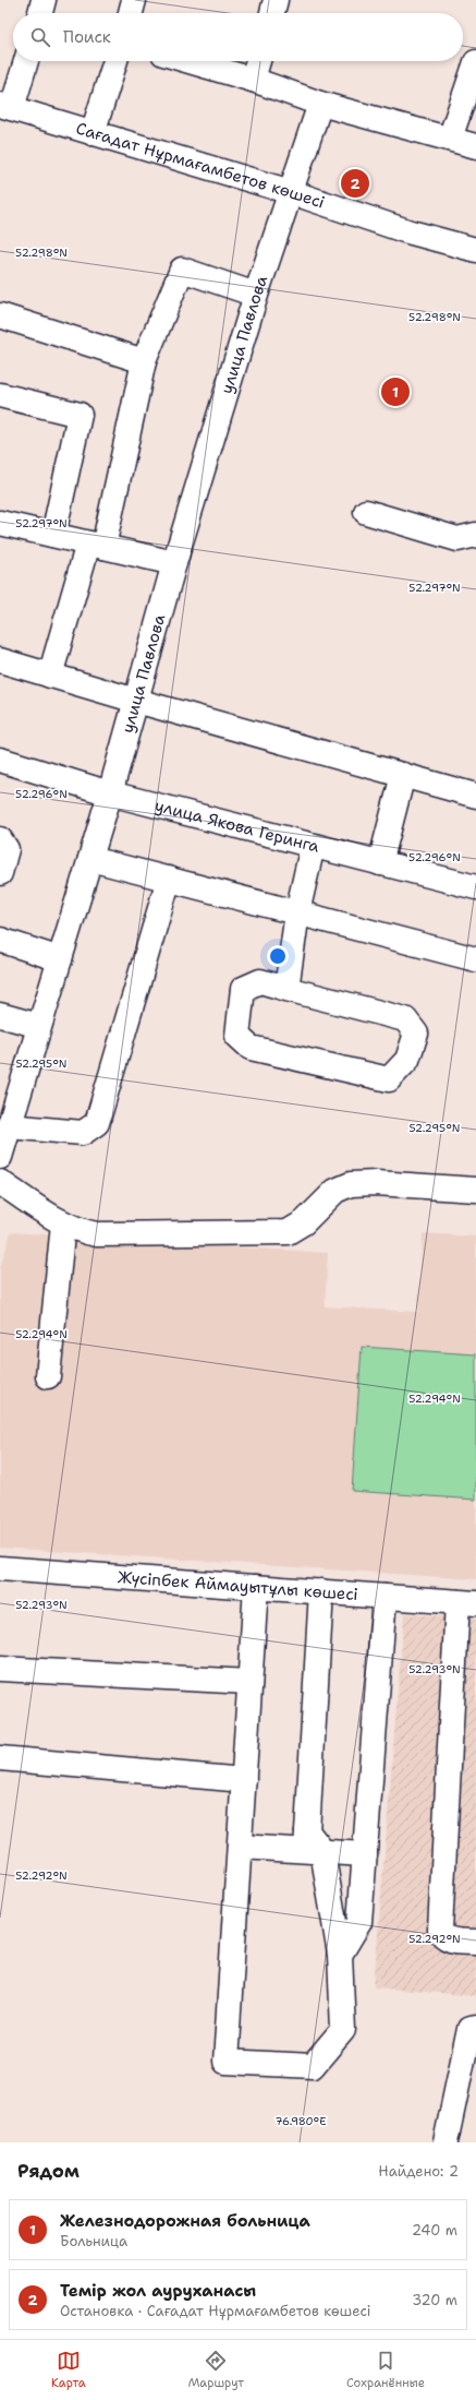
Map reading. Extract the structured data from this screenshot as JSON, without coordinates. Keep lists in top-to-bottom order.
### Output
{
  "streets": {
    "street": [
      "Сағадат Нұрмағамбетов көшесі",
      "улица Павлова",
      "улица Якова Геринга",
      "Жүсіпбек Аймауытұлы көшесі"
    ]
  },
  "crossings": [
    ["Сағадат Нұрмағамбетов көшесі", "улица Павлова"],
    ["улица Павлова", "улица Якова Геринга"]
  ],
  "page": {
    "search": "Поиск",
    "pins": ["2", "1"],
    "heading": ["Рядом", "Найдено: 2"],
    "list": [
      {
        "mark": "1",
        "name": "Железнодорожная больница",
        "note": "Больница",
        "value": "240 m"
      },
      {
        "mark": "2",
        "name": "Темір жол ауруханасы",
        "note": "Остановка · Сағадат Нұрмағамбетов көшесі",
        "value": "320 m"
      }
    ],
    "nav": ["Карта", "Маршрут", "Сохранённые"]
  },
  "coordinates": [
    "52.298°N",
    "52.297°N",
    "52.296°N",
    "52.295°N",
    "52.294°N",
    "52.293°N",
    "52.292°N",
    "76.980°E"
  ]
}
